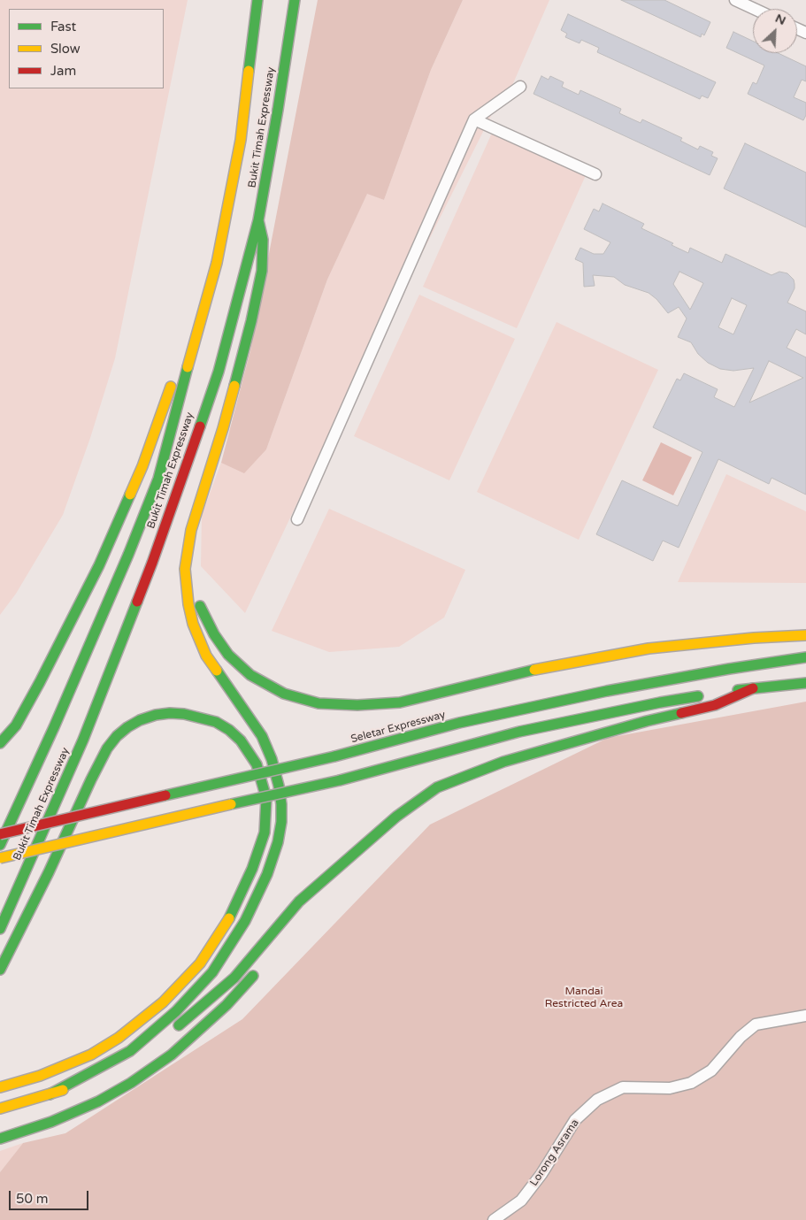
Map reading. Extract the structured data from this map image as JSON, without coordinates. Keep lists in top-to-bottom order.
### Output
{
  "streets": {
    "highway": ["Bukit Timah Expressway", "Seletar Expressway"],
    "street": ["Lorong Asrama"]
  },
  "crossings": [
    ["Bukit Timah Expressway", "Seletar Expressway"]
  ],
  "parks": ["Mandai Restricted Area"],
  "legend": ["Fast", "Slow", "Jam"],
  "scale_bar": "50 m",
  "north": "top right"
}
